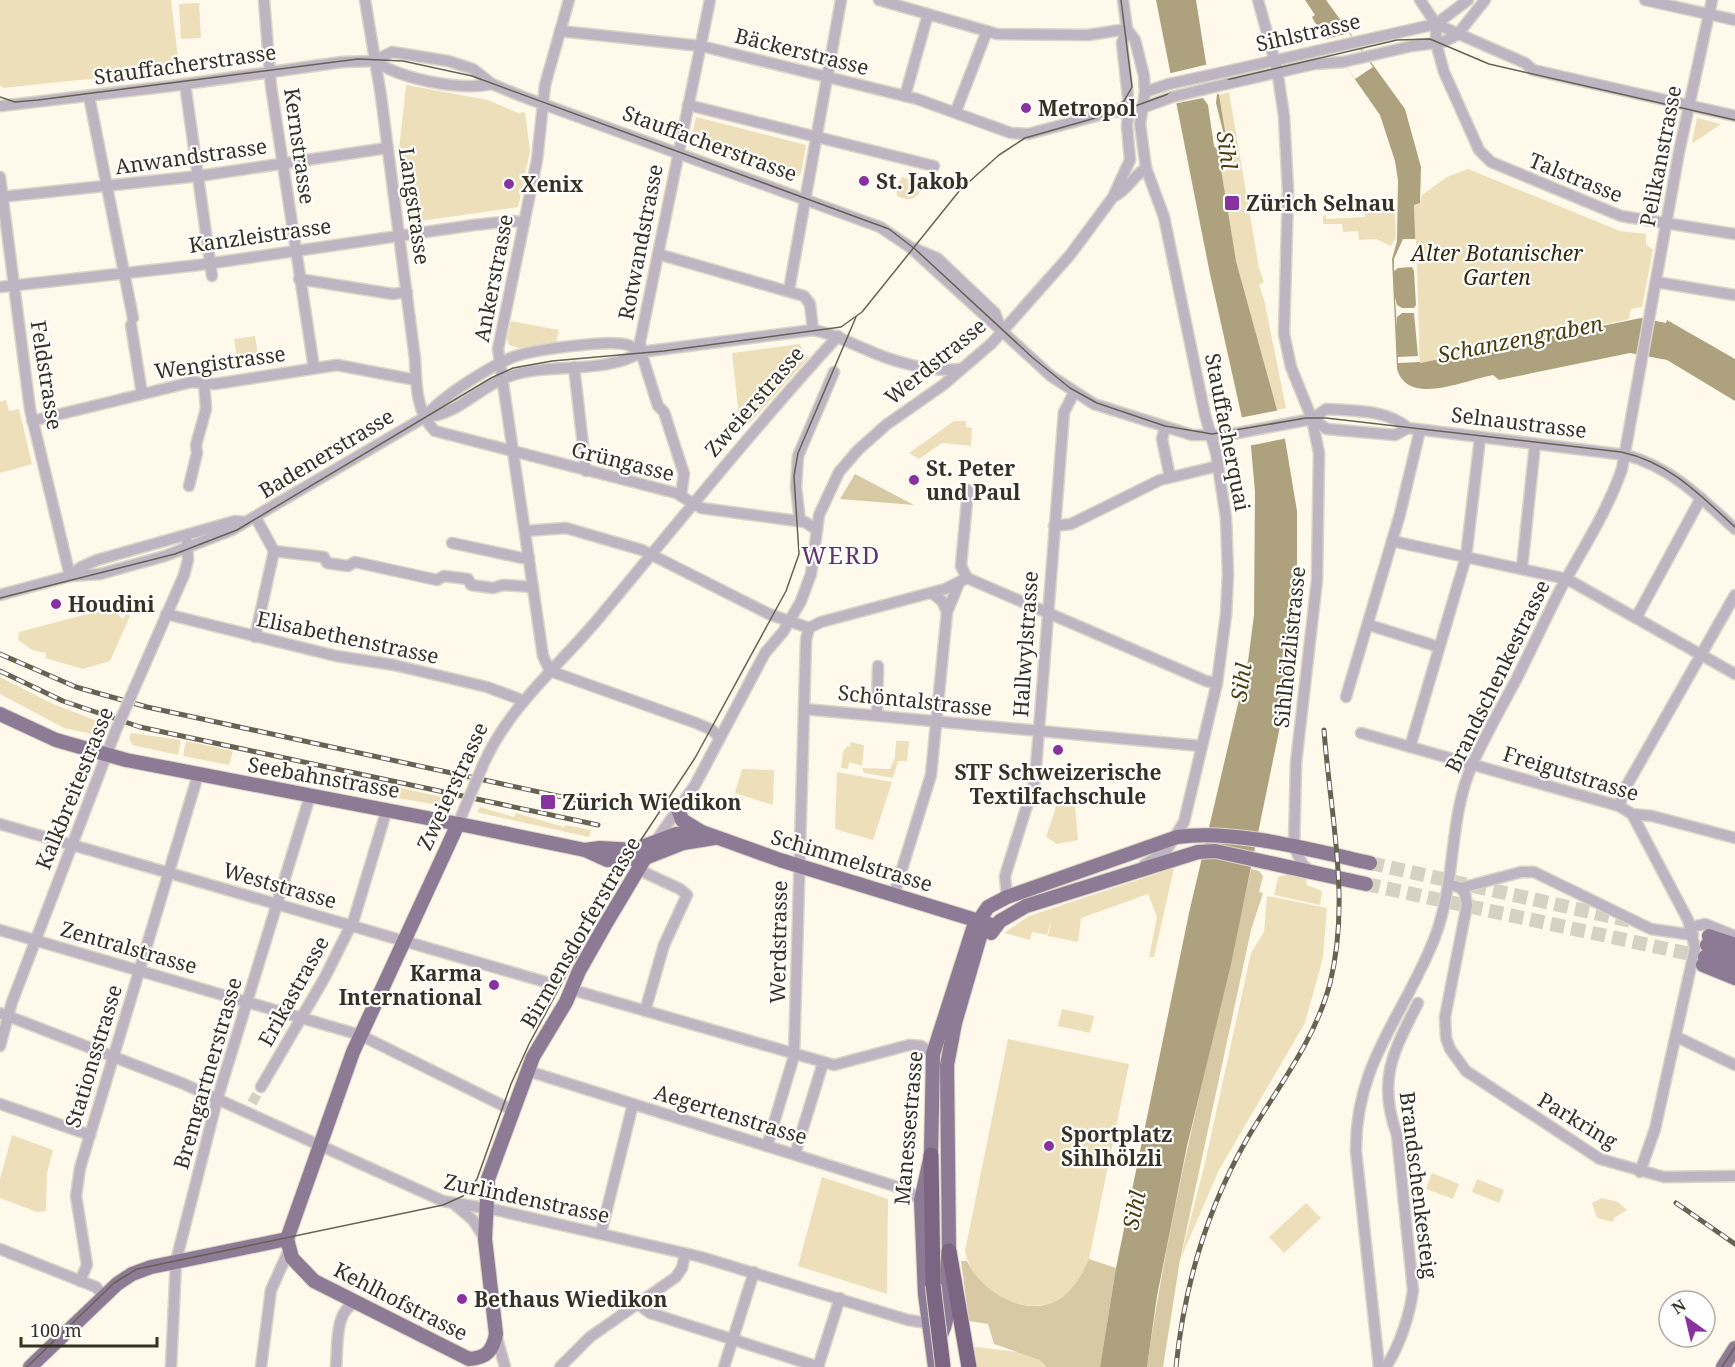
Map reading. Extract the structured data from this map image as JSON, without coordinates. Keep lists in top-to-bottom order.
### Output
{
  "streets": {
    "main road": [
      "Zweierstrasse",
      "Seebahnstrasse",
      "Schimmelstrasse",
      "Birmensdorferstrasse",
      "Manessestrasse",
      "Kehlhofstrasse"
    ],
    "street": [
      "Sihlstrasse",
      "Bäckerstrasse",
      "Stauffacherstrasse",
      "Kernstrasse",
      "Anwandstrasse",
      "Pelikanstrasse",
      "Talstrasse",
      "Langstrasse",
      "Kanzleistrasse",
      "Rotwandstrasse",
      "Ankerstrasse",
      "Werdstrasse",
      "Wengistrasse",
      "Feldstrasse",
      "Selnaustrasse",
      "Stauffacherquai",
      "Badenerstrasse",
      "Grüngasse",
      "Elisabethenstrasse",
      "Hallwylstrasse",
      "Sihlhölzlistrasse",
      "Brandschenkestrasse",
      "Schöntalstrasse",
      "Freigutstrasse",
      "Kalkbreitestrasse",
      "Weststrasse",
      "Zentralstrasse",
      "Erikastrasse",
      "Stationsstrasse",
      "Bremgartnerstrasse",
      "Aegertenstrasse",
      "Parkring",
      "Brandschenkesteig",
      "Zurlindenstrasse"
    ]
  },
  "crossings": [
    ["Sihlstrasse", "Bäckerstrasse"],
    ["Sihlstrasse", "Talstrasse"],
    ["Sihlstrasse", "Werdstrasse"],
    ["Sihlstrasse", "Stauffacherquai"],
    ["Bäckerstrasse", "Rotwandstrasse"],
    ["Bäckerstrasse", "Ankerstrasse"],
    ["Bäckerstrasse", "Werdstrasse"],
    ["Stauffacherstrasse", "Kernstrasse"],
    ["Stauffacherstrasse", "Langstrasse"],
    ["Stauffacherstrasse", "Rotwandstrasse"],
    ["Stauffacherstrasse", "Ankerstrasse"],
    ["Stauffacherstrasse", "Werdstrasse"],
    ["Stauffacherstrasse", "Selnaustrasse"],
    ["Stauffacherstrasse", "Stauffacherquai"],
    ["Stauffacherstrasse", "Hallwylstrasse"],
    ["Stauffacherstrasse", "Sihlhölzlistrasse"],
    ["Kernstrasse", "Anwandstrasse"],
    ["Kernstrasse", "Kanzleistrasse"],
    ["Kernstrasse", "Wengistrasse"],
    ["Anwandstrasse", "Langstrasse"],
    ["Anwandstrasse", "Feldstrasse"],
    ["Pelikanstrasse", "Talstrasse"],
    ["Pelikanstrasse", "Brandschenkestrasse"],
    ["Langstrasse", "Kanzleistrasse"],
    ["Langstrasse", "Wengistrasse"],
    ["Langstrasse", "Badenerstrasse"],
    ["Langstrasse", "Grüngasse"],
    ["Kanzleistrasse", "Ankerstrasse"],
    ["Kanzleistrasse", "Feldstrasse"],
    ["Rotwandstrasse", "Badenerstrasse"],
    ["Ankerstrasse", "Zweierstrasse"],
    ["Ankerstrasse", "Badenerstrasse"],
    ["Ankerstrasse", "Grüngasse"],
    ["Werdstrasse", "Stauffacherquai"],
    ["Werdstrasse", "Badenerstrasse"],
    ["Werdstrasse", "Grüngasse"],
    ["Werdstrasse", "Schöntalstrasse"],
    ["Werdstrasse", "Schimmelstrasse"],
    ["Werdstrasse", "Birmensdorferstrasse"],
    ["Werdstrasse", "Aegertenstrasse"],
    ["Wengistrasse", "Feldstrasse"],
    ["Feldstrasse", "Badenerstrasse"],
    ["Zweierstrasse", "Badenerstrasse"],
    ["Zweierstrasse", "Grüngasse"],
    ["Zweierstrasse", "Elisabethenstrasse"],
    ["Zweierstrasse", "Seebahnstrasse"],
    ["Zweierstrasse", "Weststrasse"],
    ["Zweierstrasse", "Zentralstrasse"],
    ["Zweierstrasse", "Zurlindenstrasse"],
    ["Zweierstrasse", "Kehlhofstrasse"],
    ["Selnaustrasse", "Sihlhölzlistrasse"],
    ["Selnaustrasse", "Brandschenkestrasse"],
    ["Stauffacherquai", "Schöntalstrasse"],
    ["Stauffacherquai", "Manessestrasse"],
    ["Badenerstrasse", "Grüngasse"],
    ["Badenerstrasse", "Kalkbreitestrasse"],
    ["Grüngasse", "Birmensdorferstrasse"],
    ["Elisabethenstrasse", "Kalkbreitestrasse"],
    ["Hallwylstrasse", "Schöntalstrasse"],
    ["Hallwylstrasse", "Manessestrasse"],
    ["Sihlhölzlistrasse", "Manessestrasse"],
    ["Brandschenkestrasse", "Freigutstrasse"],
    ["Brandschenkestrasse", "Parkring"],
    ["Brandschenkestrasse", "Brandschenkesteig"],
    ["Seebahnstrasse", "Kalkbreitestrasse"],
    ["Seebahnstrasse", "Schimmelstrasse"],
    ["Seebahnstrasse", "Birmensdorferstrasse"],
    ["Seebahnstrasse", "Erikastrasse"],
    ["Seebahnstrasse", "Stationsstrasse"],
    ["Seebahnstrasse", "Bremgartnerstrasse"],
    ["Kalkbreitestrasse", "Weststrasse"],
    ["Kalkbreitestrasse", "Zentralstrasse"],
    ["Kalkbreitestrasse", "Zurlindenstrasse"],
    ["Schimmelstrasse", "Birmensdorferstrasse"],
    ["Schimmelstrasse", "Manessestrasse"],
    ["Weststrasse", "Erikastrasse"],
    ["Weststrasse", "Stationsstrasse"],
    ["Weststrasse", "Bremgartnerstrasse"],
    ["Birmensdorferstrasse", "Zentralstrasse"],
    ["Birmensdorferstrasse", "Aegertenstrasse"],
    ["Birmensdorferstrasse", "Zurlindenstrasse"],
    ["Zentralstrasse", "Erikastrasse"],
    ["Zentralstrasse", "Stationsstrasse"],
    ["Zentralstrasse", "Bremgartnerstrasse"],
    ["Stationsstrasse", "Zurlindenstrasse"],
    ["Bremgartnerstrasse", "Zurlindenstrasse"],
    ["Aegertenstrasse", "Manessestrasse"],
    ["Manessestrasse", "Zurlindenstrasse"]
  ],
  "districts": ["WERD"],
  "water": ["Sihl", "Schanzengraben"],
  "parks": ["Alter Botanischer Garten"],
  "places": {
    "other": [
      "Metropol",
      "St. Jakob",
      "Xenix",
      "St. Peter und Paul",
      "Houdini",
      "STF Schweizerische Textilfachschule",
      "Karma International",
      "Sportplatz Sihlhölzli",
      "Bethaus Wiedikon"
    ],
    "transit": ["Zürich Selnau", "Zürich Wiedikon"]
  },
  "scale_bar": "100 m",
  "north": "top left"
}
